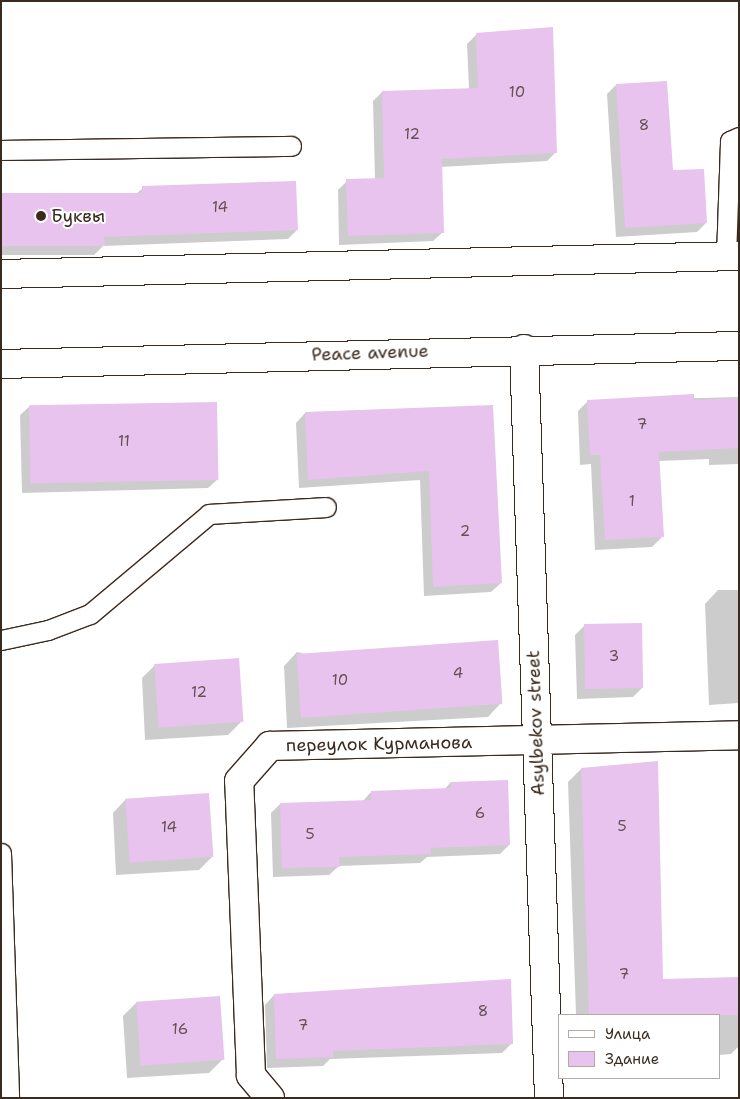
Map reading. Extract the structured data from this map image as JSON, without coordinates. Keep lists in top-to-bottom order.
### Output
{
  "streets": {
    "street": ["Peace avenue", "Asylbekov street", "переулок Курманова"]
  },
  "crossings": [
    ["Peace avenue", "Asylbekov street"],
    ["Asylbekov street", "переулок Курманова"]
  ],
  "places": ["Буквы"],
  "house_numbers": [
    "10",
    "8",
    "12",
    "14",
    "7",
    "11",
    "1",
    "2",
    "3",
    "4",
    "10",
    "12",
    "6",
    "5",
    "14",
    "5",
    "7",
    "8",
    "7",
    "16"
  ],
  "legend": ["Улица", "Здание"]
}
